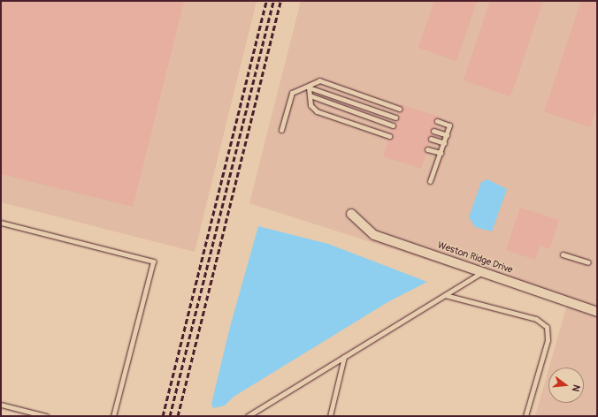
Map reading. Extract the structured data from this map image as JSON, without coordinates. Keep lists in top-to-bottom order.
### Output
{
  "streets": {
    "street": ["Weston Ridge Drive"]
  },
  "north": "right"
}
